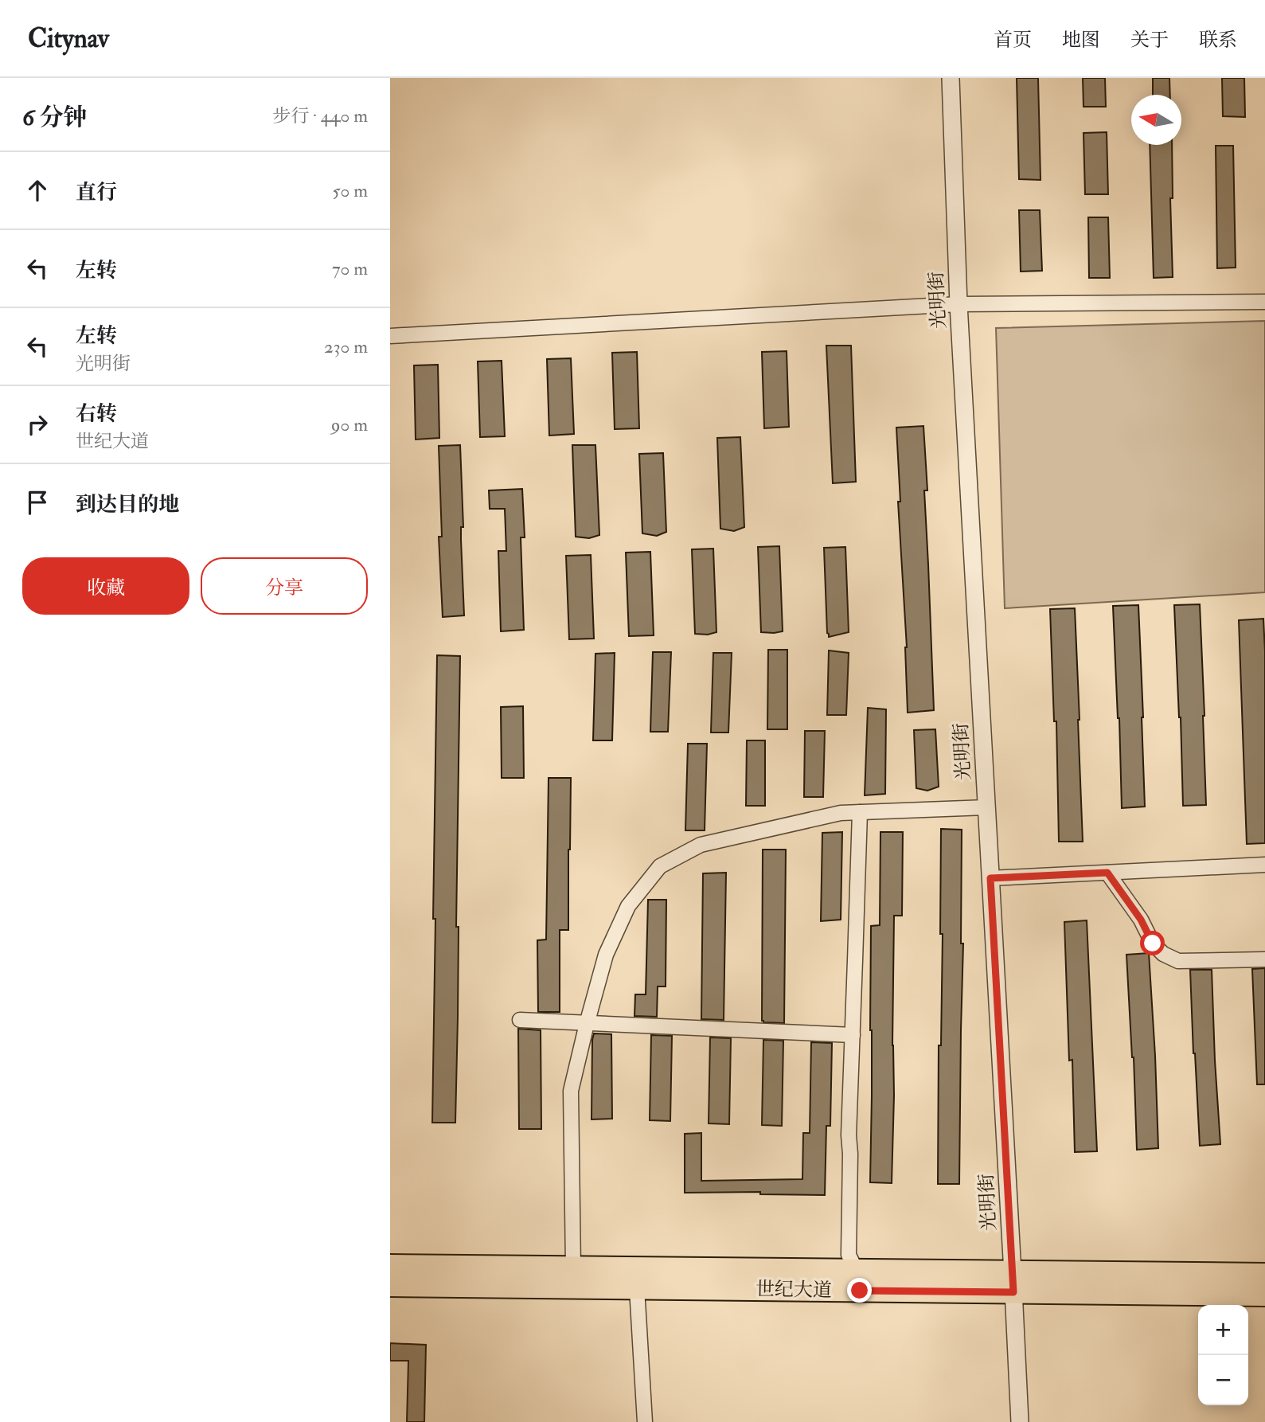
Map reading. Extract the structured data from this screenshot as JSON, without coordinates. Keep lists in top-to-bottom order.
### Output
{
  "streets": {
    "main road": ["世纪大道"],
    "street": ["光明街"]
  },
  "crossings": [
    ["光明街", "世纪大道"]
  ],
  "north": "left",
  "page": {
    "header": "Citynav",
    "nav": [
      "首页",
      "地图",
      "关于",
      "联系"
    ],
    "heading": ["6 分钟", "步行 · 440 m"],
    "list": [
      ["直行", "50 m"],
      ["左转", "70 m"],
      ["左转", "光明街", "230 m"],
      ["右转", "世纪大道", "90 m"],
      "到达目的地"
    ],
    "buttons": ["收藏", "分享"],
    "map_buttons": ["+", "−"]
  }
}
